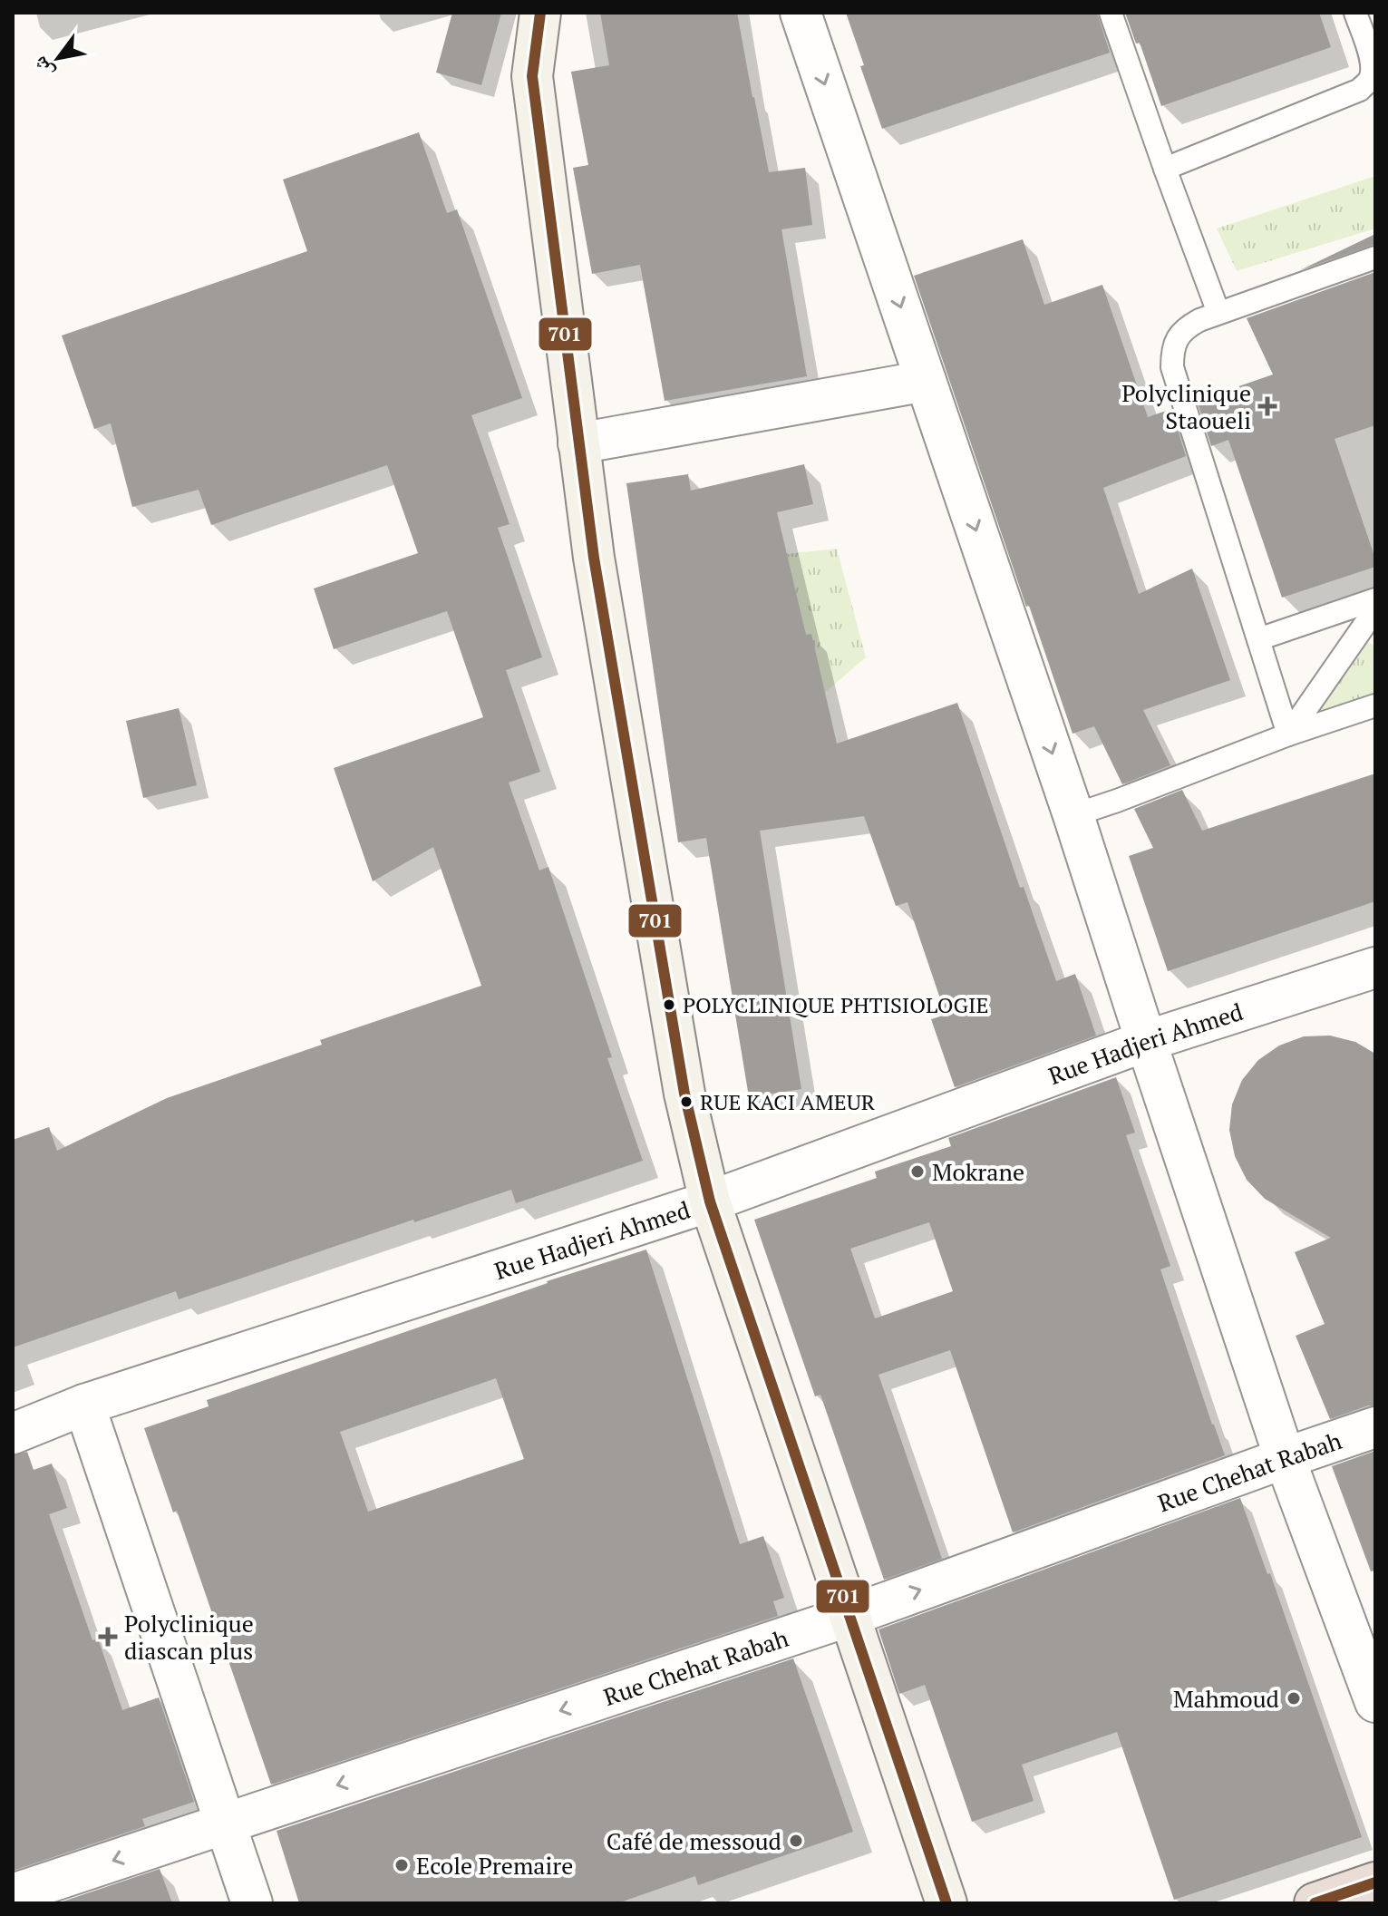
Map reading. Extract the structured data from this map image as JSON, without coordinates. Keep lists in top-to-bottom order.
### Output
{
  "streets": {
    "street": ["Rue Hadjeri Ahmed", "Rue Chehat Rabah"]
  },
  "places": {
    "health": ["Polyclinique Staoueli", "Polyclinique diascan plus"],
    "other": [
      "POLYCLINIQUE PHTISIOLOGIE",
      "RUE KACI AMEUR",
      "Mokrane",
      "Mahmoud",
      "Café de messoud",
      "Ecole Premaire"
    ]
  },
  "lines": ["transit line 701"],
  "north": "bottom left"
}
